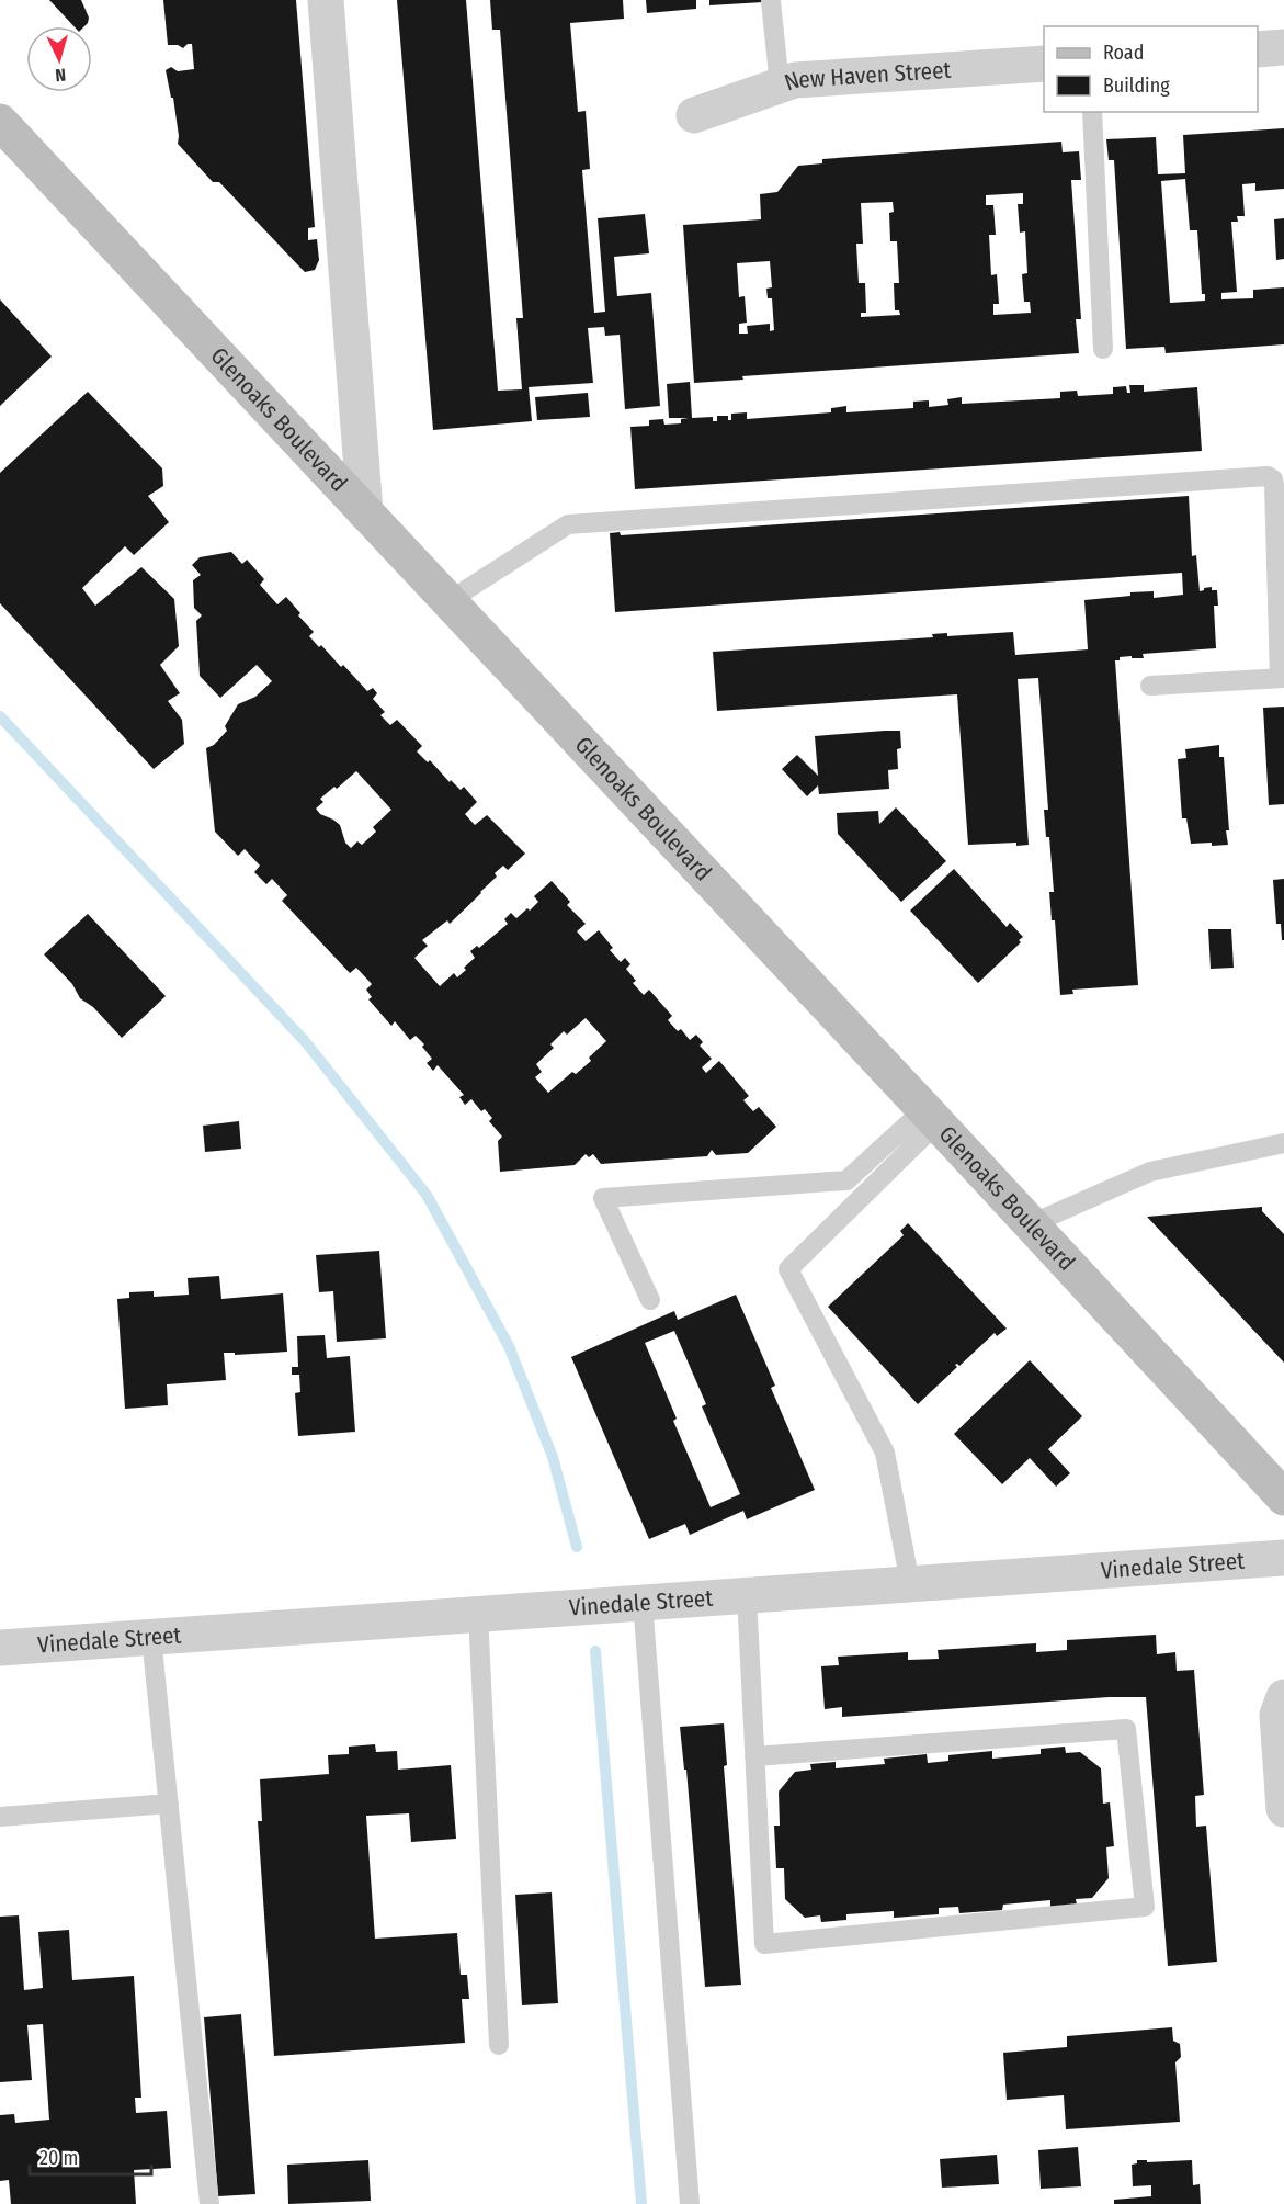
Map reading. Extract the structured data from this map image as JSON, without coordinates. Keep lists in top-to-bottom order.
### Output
{
  "streets": {
    "main road": ["Glenoaks Boulevard"],
    "street": ["New Haven Street", "Vinedale Street"]
  },
  "legend": ["Road", "Building"],
  "scale_bar": "20 m",
  "north": "bottom"
}
